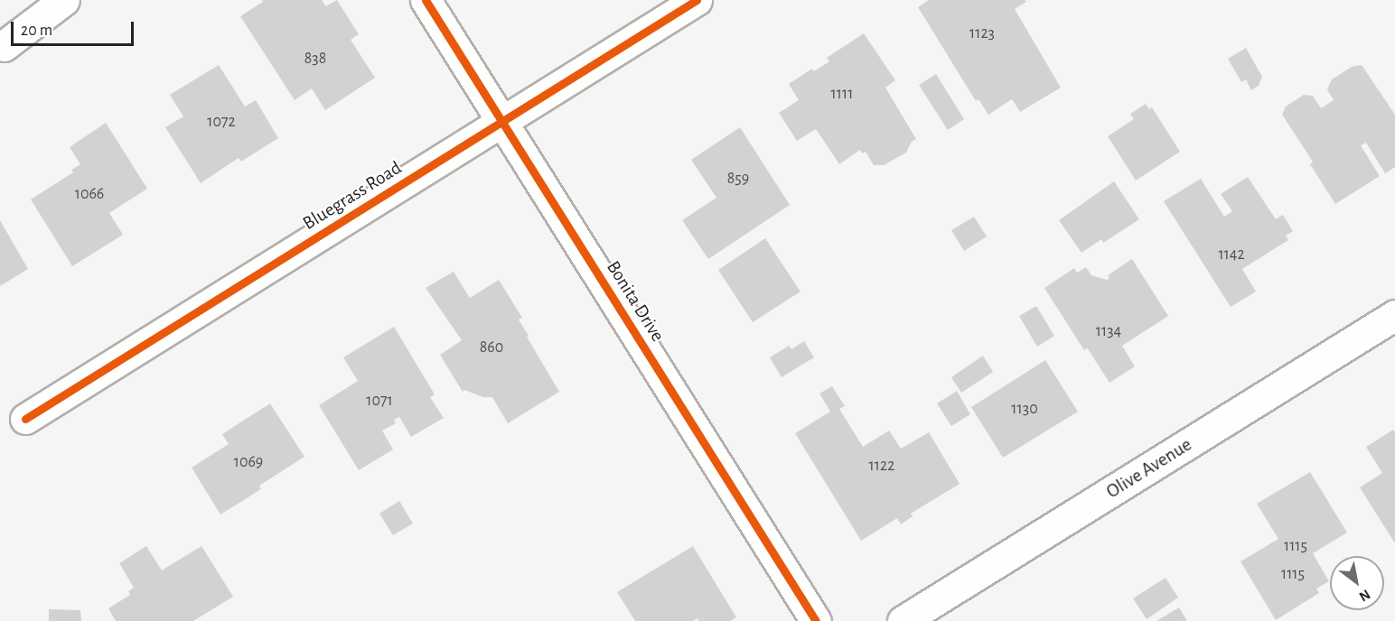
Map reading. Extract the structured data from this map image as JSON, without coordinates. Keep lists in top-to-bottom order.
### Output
{
  "streets": {
    "street": ["Bluegrass Road", "Bonita Drive", "Olive Avenue"]
  },
  "crossings": [
    ["Bluegrass Road", "Bonita Drive"]
  ],
  "house_numbers": [
    "1123",
    "838",
    "1111",
    "1072",
    "859",
    "1066",
    "1142",
    "1134",
    "860",
    "1071",
    "1130",
    "1069",
    "1122",
    "1115",
    "1115"
  ],
  "scale_bar": "20 m",
  "north": "bottom right"
}
